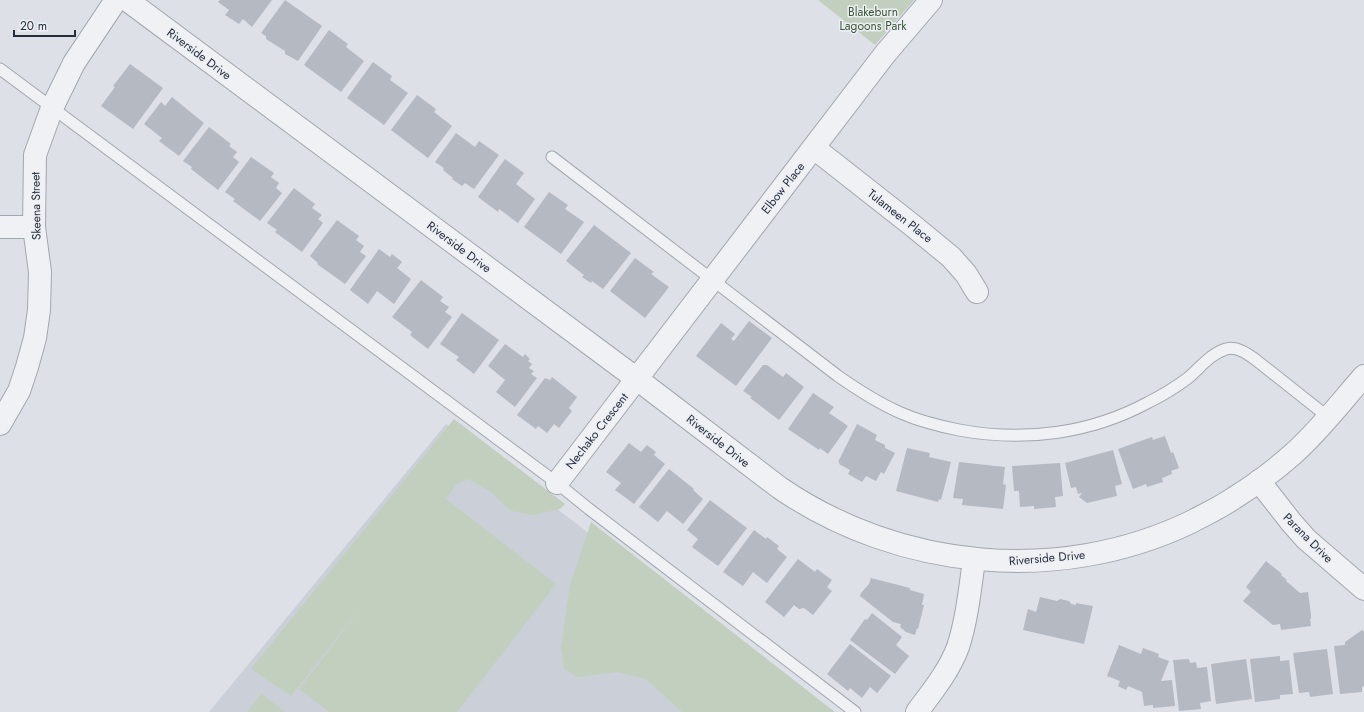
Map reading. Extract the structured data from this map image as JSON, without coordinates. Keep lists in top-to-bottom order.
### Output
{
  "streets": {
    "street": [
      "Riverside Drive",
      "Elbow Place",
      "Skeena Street",
      "Tulameen Place",
      "Nechako Crescent",
      "Parana Drive"
    ]
  },
  "crossings": [
    ["Riverside Drive", "Elbow Place"],
    ["Riverside Drive", "Nechako Crescent"],
    ["Riverside Drive", "Parana Drive"],
    ["Elbow Place", "Tulameen Place"],
    ["Elbow Place", "Nechako Crescent"]
  ],
  "parks": ["Blakeburn Lagoons Park"],
  "scale_bar": "20 m"
}
